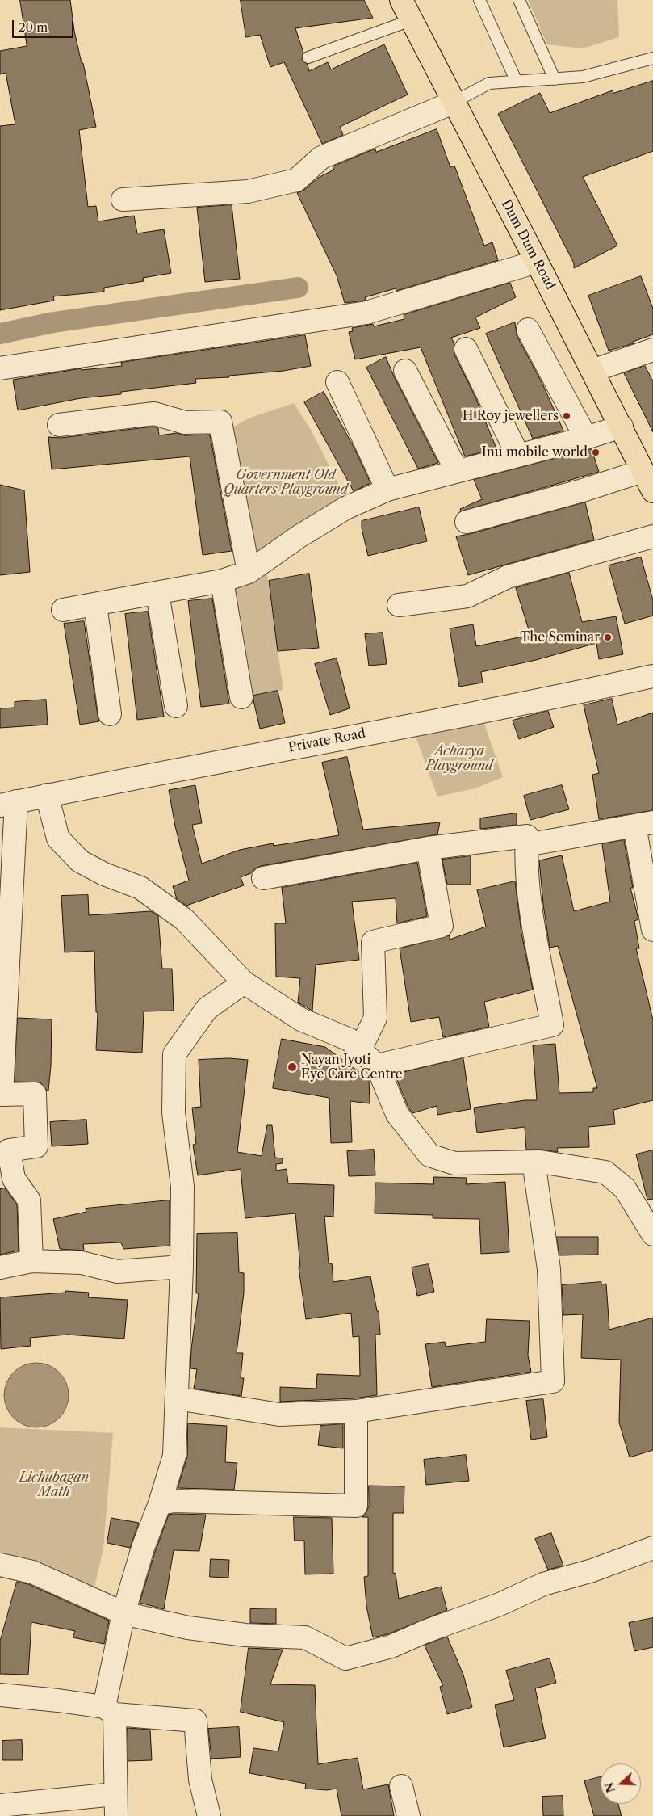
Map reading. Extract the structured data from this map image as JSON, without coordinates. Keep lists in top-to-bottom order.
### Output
{
  "streets": {
    "main road": ["Dum Dum Road"],
    "street": ["Private Road"]
  },
  "parks": ["Government Old Quarters Playground", "Acharya Playground", "Lichubagan Math"],
  "places": [
    "H Roy jewellers",
    "Inu mobile world",
    "The Seminar",
    "Nayan Jyoti Eye Care Centre"
  ],
  "scale_bar": "20 m",
  "north": "left"
}
